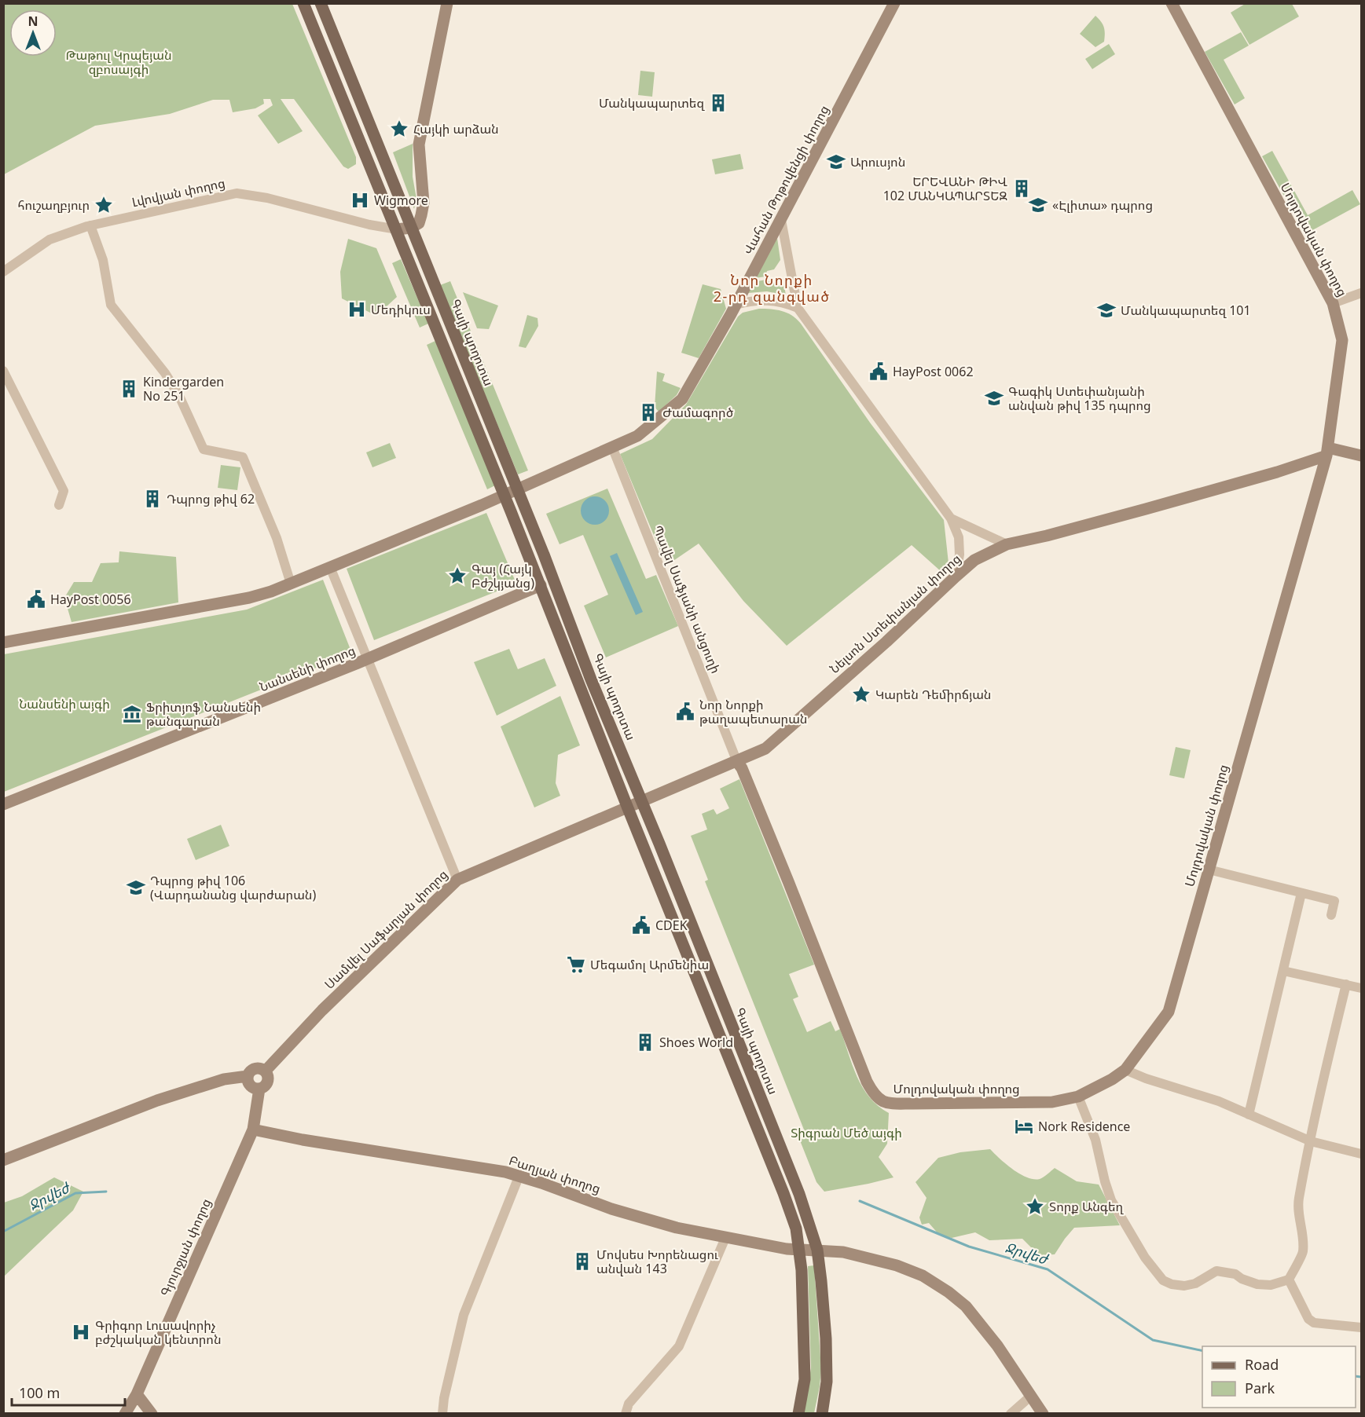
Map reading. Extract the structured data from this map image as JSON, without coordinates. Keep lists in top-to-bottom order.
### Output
{
  "streets": {
    "main road": ["Գայի պողոտա"],
    "street": [
      "Վահան Թոթովենցի փողոց",
      "Լվովյան փողոց",
      "Մոլդովական փողոց",
      "Պավել Սաֆյանի անցուղի",
      "Նելսոն Ստեփանյան փողոց",
      "Նանսենի փողոց",
      "Սամվել Սաֆարյան փողոց",
      "Բաղյան փողոց",
      "Գյուրջյան փողոց"
    ]
  },
  "crossings": [
    ["Վահան Թոթովենցի փողոց", "Գայի պողոտա"],
    ["Վահան Թոթովենցի փողոց", "Պավել Սաֆյանի անցուղի"],
    ["Մոլդովական փողոց", "Պավել Սաֆյանի անցուղի"],
    ["Մոլդովական փողոց", "Նելսոն Ստեփանյան փողոց"],
    ["Գայի պողոտա", "Նելսոն Ստեփանյան փողոց"],
    ["Գայի պողոտա", "Սամվել Սաֆարյան փողոց"],
    ["Գայի պողոտա", "Բաղյան փողոց"],
    ["Պավել Սաֆյանի անցուղի", "Նելսոն Ստեփանյան փողոց"],
    ["Նելսոն Ստեփանյան փողոց", "Սամվել Սաֆարյան փողոց"],
    ["Սամվել Սաֆարյան փողոց", "Գյուրջյան փողոց"],
    ["Բաղյան փողոց", "Գյուրջյան փողոց"]
  ],
  "districts": ["Նոր Նորքի 2-րդ զանգված"],
  "water": ["Ջրվեժ"],
  "parks": ["Թաթուլ Կրպեյան զբոսայգի", "Նանսենի այգի", "Տիգրան Մեծ այգի"],
  "places": {
    "building": [
      "Մանկապարտեզ",
      "ԵՐԵՎԱՆԻ ԹԻՎ 102 ՄԱՆԿԱՊԱՐՏԵԶ",
      "Kindergarden No 251",
      "Ժամագործ",
      "Դպրոց թիվ 62",
      "Shoes World",
      "Մովսես Խորենացու անվան 143"
    ],
    "place": [
      "Հայկի արձան",
      "հուշաղբյուր",
      "Գայ (Հայկ Բժշկյանց)",
      "Կարեն Դեմիրճյան",
      "Տորք Անգեղ"
    ],
    "school or university": [
      "Արուսյոն",
      "«Էլիտա» դպրոց",
      "Մանկապարտեզ 101",
      "Գագիկ Ստեփանյանի անվան թիվ 135 դպրոց",
      "Դպրոց թիվ 106 (Վարդանանց վարժարան)"
    ],
    "hospital": ["Wigmore", "Մեդիկուս", "Գրիգոր Լուսավորիչ բժշկական կենտրոն"],
    "public building": [
      "HayPost 0062",
      "HayPost 0056",
      "Նոր Նորքի թաղապետարան",
      "CDEK"
    ],
    "museum": ["Ֆրիտյոֆ Նանսենի թանգարան"],
    "supermarket": ["Մեգամոլ Արմենիա"],
    "hotel": ["Nork Residence"]
  },
  "legend": ["Road", "Park"],
  "scale_bar": "100 m",
  "north": "top"
}
